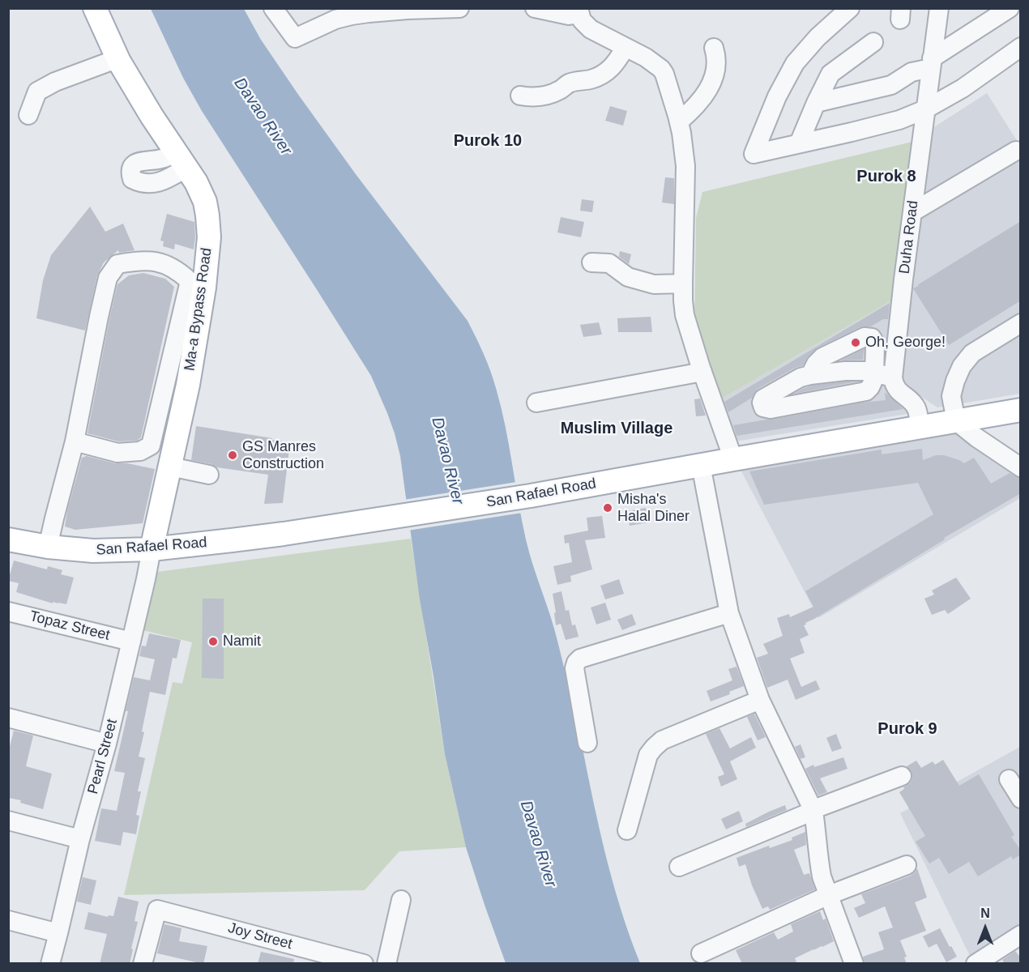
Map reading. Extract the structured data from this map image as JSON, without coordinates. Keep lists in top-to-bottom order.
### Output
{
  "streets": {
    "main road": ["Ma-a Bypass Road", "San Rafael Road"],
    "street": [
      "Duha Road",
      "Topaz Street",
      "Pearl Street",
      "Joy Street"
    ]
  },
  "crossings": [
    ["Ma-a Bypass Road", "San Rafael Road"],
    ["Ma-a Bypass Road", "Pearl Street"],
    ["San Rafael Road", "Pearl Street"],
    ["Topaz Street", "Pearl Street"]
  ],
  "districts": [
    "Purok 10",
    "Purok 8",
    "Muslim Village",
    "Purok 9"
  ],
  "water": ["Davao River"],
  "places": [
    "Oh, George!",
    "GS Manres Construction",
    "Misha's Halal Diner",
    "Namit"
  ],
  "north": "top"
}
